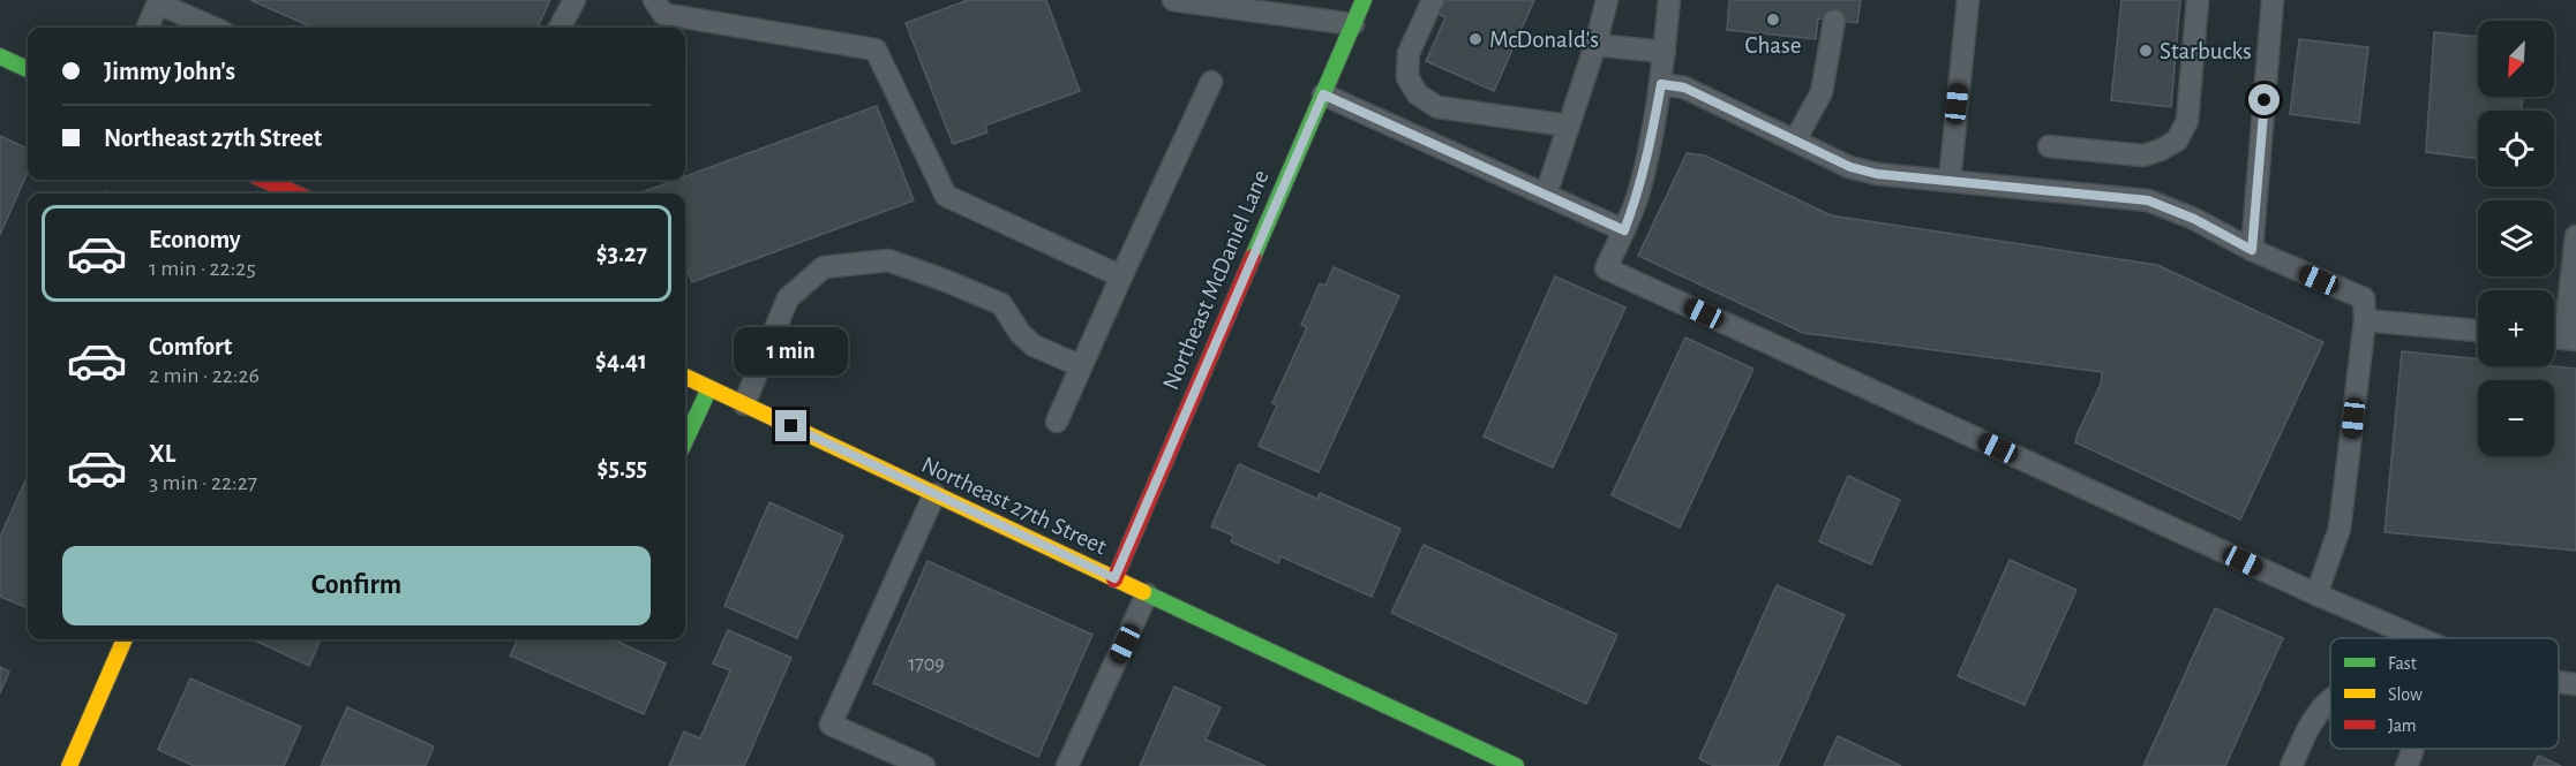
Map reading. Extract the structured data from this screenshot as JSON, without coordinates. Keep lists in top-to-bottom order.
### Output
{
  "streets": {
    "street": ["Northeast McDaniel Lane", "Northeast 27th Street"]
  },
  "crossings": [
    ["Northeast McDaniel Lane", "Northeast 27th Street"]
  ],
  "places": ["Chase", "McDonald's", "Starbucks"],
  "house_numbers": ["1709"],
  "legend": ["Fast", "Slow", "Jam"],
  "north": "bottom left",
  "page": {
    "map_buttons": ["+", "−"],
    "banner": ["Jimmy John's", "Northeast 27th Street"],
    "list": [
      {
        "name": "Economy",
        "note": "1 min · 22:25",
        "value": "$3.27"
      },
      {
        "name": "Comfort",
        "note": "2 min · 22:26",
        "value": "$4.41"
      },
      {
        "name": "XL",
        "note": "3 min · 22:27",
        "value": "$5.55"
      }
    ],
    "bubble": "1 min",
    "buttons": "Confirm"
  }
}
